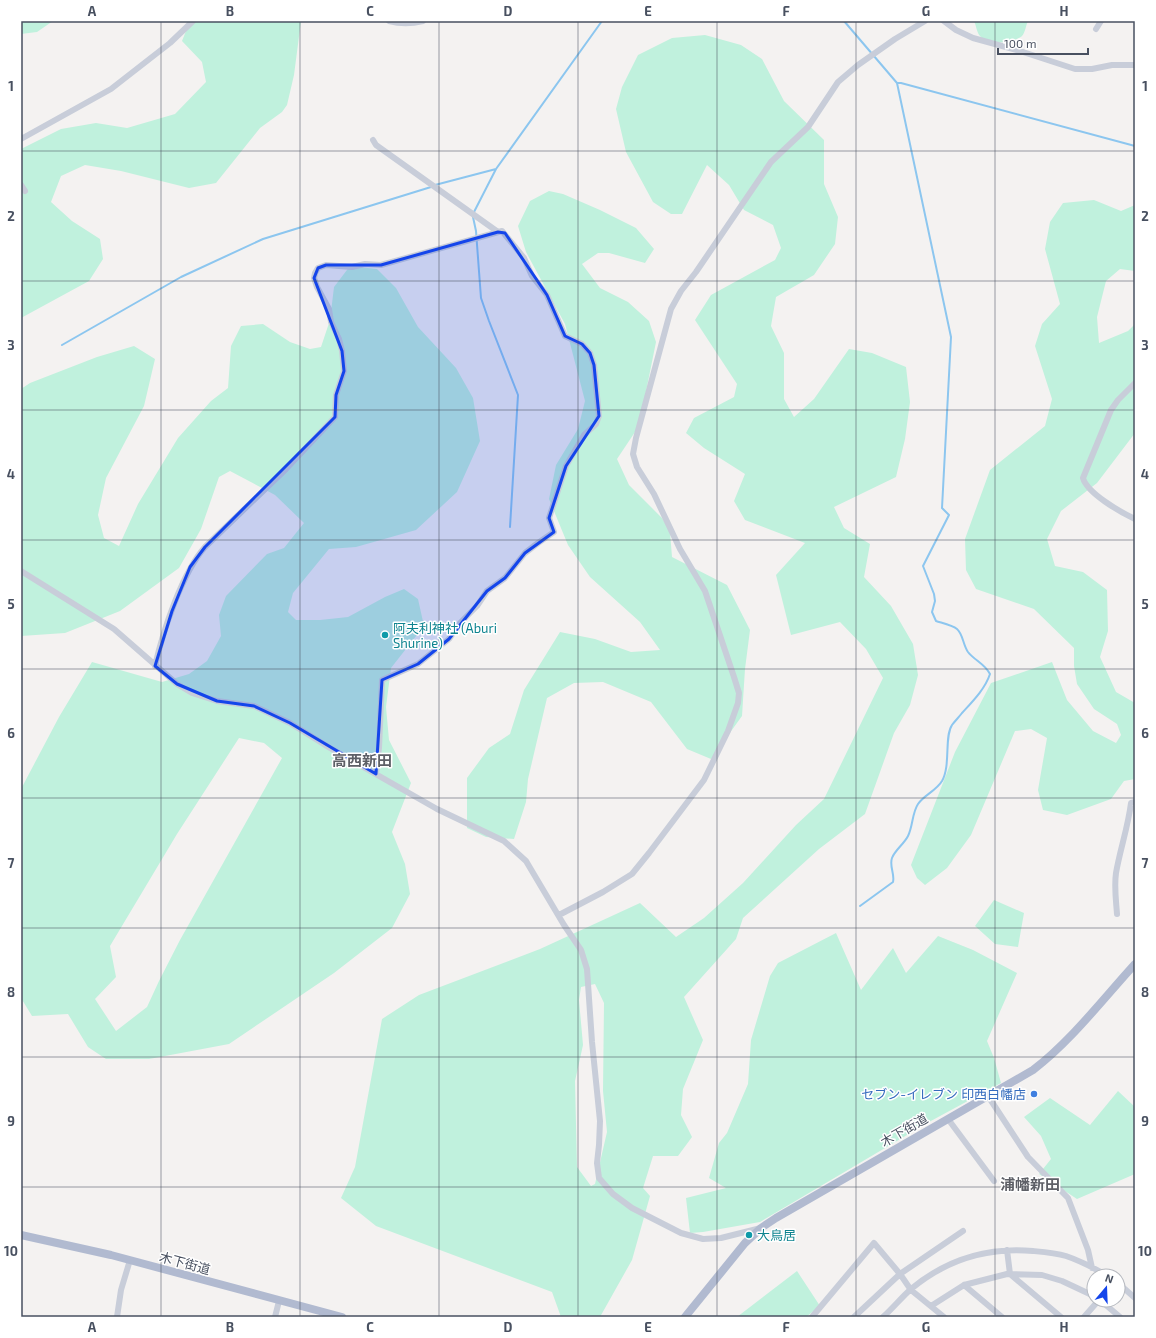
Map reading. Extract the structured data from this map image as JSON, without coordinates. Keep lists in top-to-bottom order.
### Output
{
  "streets": {
    "main road": ["木下街道"]
  },
  "districts": ["高西新田", "浦幡新田"],
  "places": ["阿夫利神社 (Aburi Shurine)", "セブン-イレブン 印西白幡店", "大鳥居"],
  "scale_bar": "100 m",
  "north": "top",
  "grid": {
    "columns": [
      "A",
      "B",
      "C",
      "D",
      "E",
      "F",
      "G",
      "H"
    ],
    "rows": [
      "1",
      "2",
      "3",
      "4",
      "5",
      "6",
      "7",
      "8",
      "9",
      "10"
    ]
  }
}
